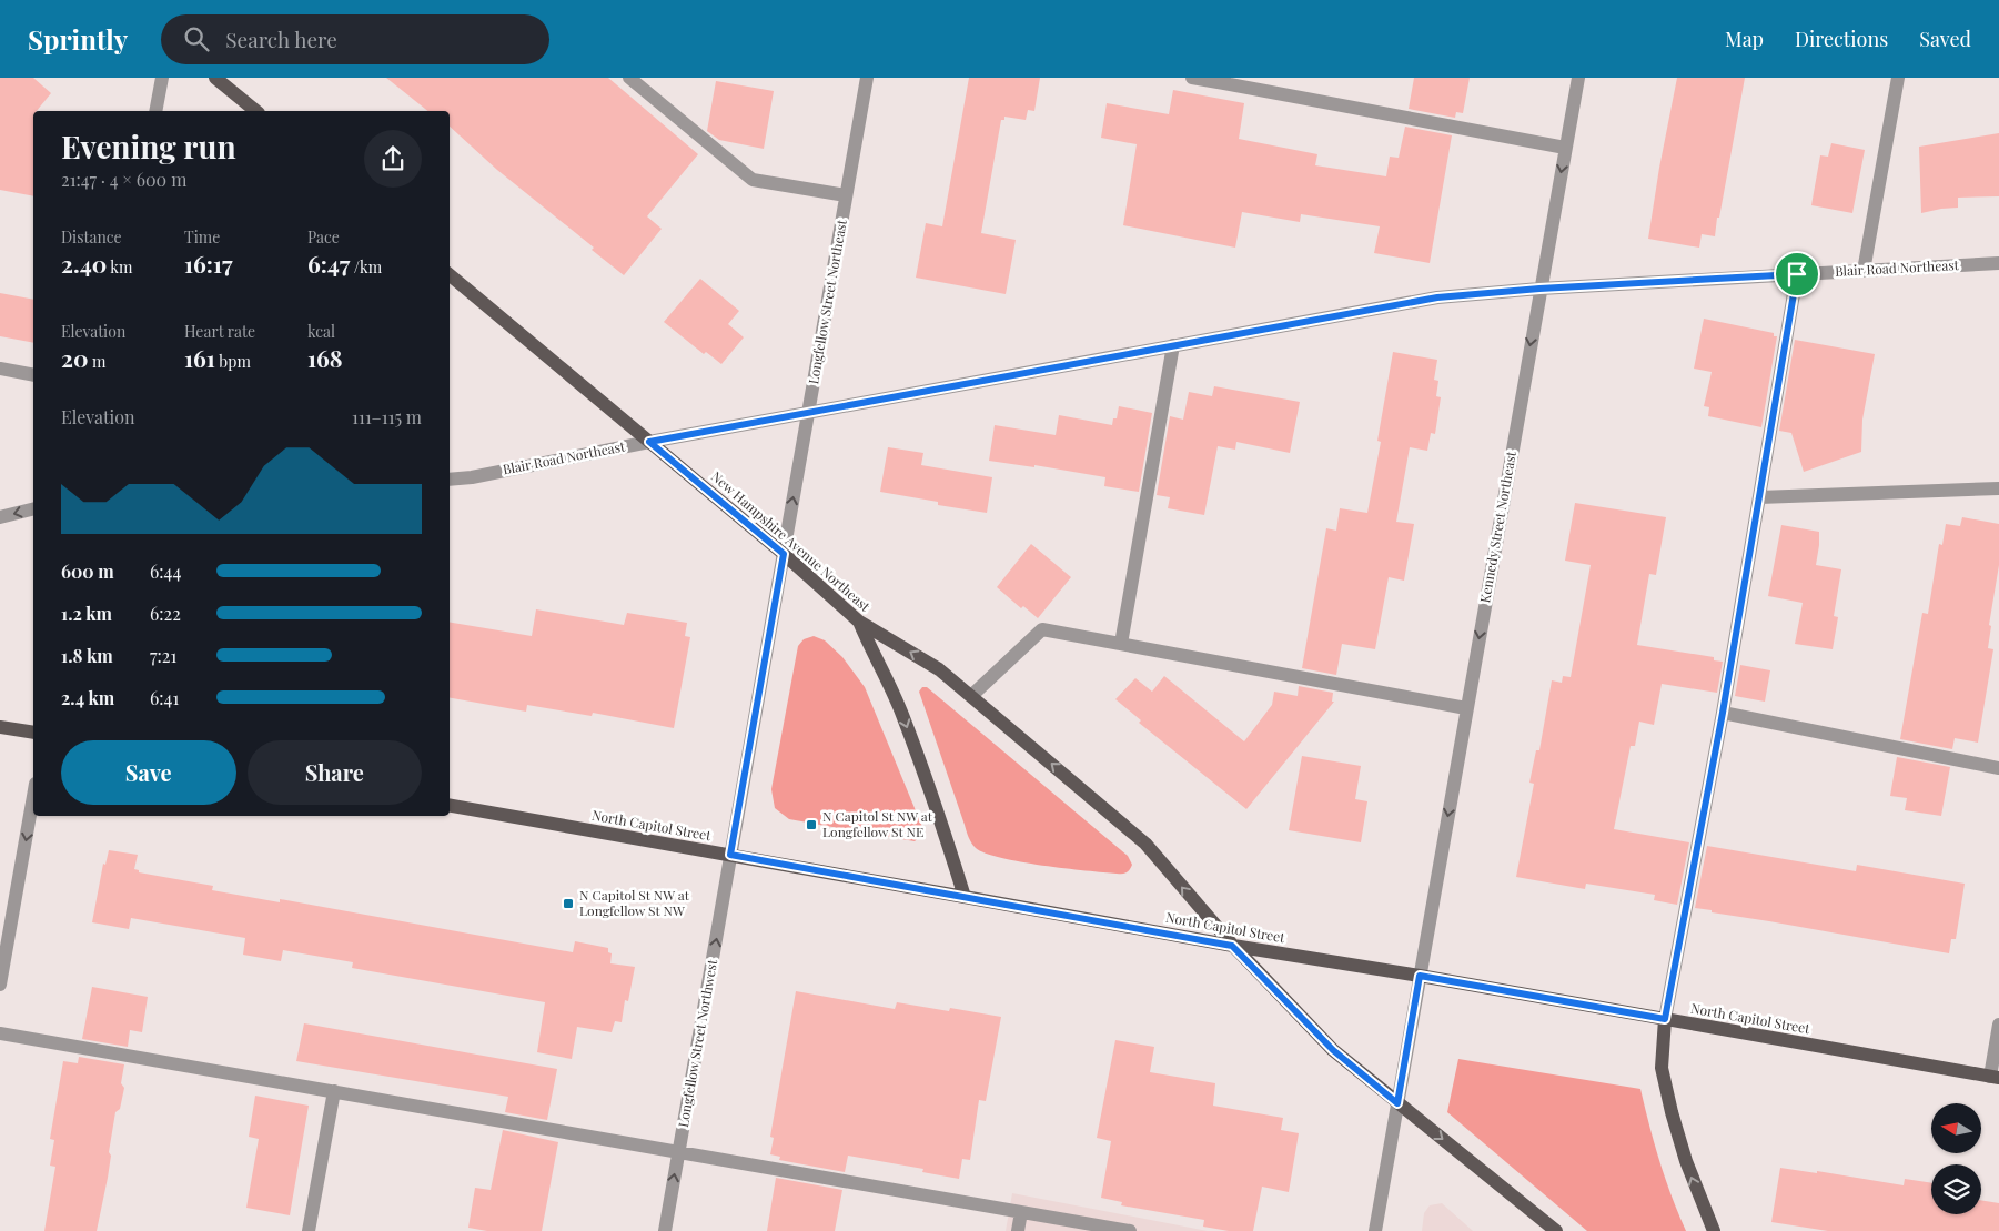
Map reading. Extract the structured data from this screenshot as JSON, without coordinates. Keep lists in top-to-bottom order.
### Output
{
  "streets": {
    "main road": ["New Hampshire Avenue Northeast", "North Capitol Street"],
    "street": [
      "Blair Road Northeast",
      "Longfellow Street Northeast",
      "Kennedy Street Northeast",
      "Longfellow Street Northwest"
    ]
  },
  "crossings": [
    ["Blair Road Northeast", "Longfellow Street Northeast"],
    ["Blair Road Northeast", "Kennedy Street Northeast"],
    ["Blair Road Northeast", "New Hampshire Avenue Northeast"],
    ["Longfellow Street Northeast", "New Hampshire Avenue Northeast"],
    ["Longfellow Street Northeast", "North Capitol Street"],
    ["Longfellow Street Northeast", "Longfellow Street Northwest"],
    ["Kennedy Street Northeast", "New Hampshire Avenue Northeast"],
    ["Kennedy Street Northeast", "North Capitol Street"],
    ["New Hampshire Avenue Northeast", "North Capitol Street"],
    ["North Capitol Street", "Longfellow Street Northwest"]
  ],
  "one_way": ["Kennedy Street Northeast", "Longfellow Street Northwest"],
  "places": {
    "transit": ["N Capitol St NW at Longfellow St NE", "N Capitol St NW at Longfellow St NW"]
  },
  "north": "left",
  "page": {
    "header": "Sprintly",
    "search": "Search here",
    "nav": ["Map", "Directions", "Saved"],
    "heading": ["Evening run", "21:47 · 4 × 600 m"],
    "stats": [
      ["Distance", "2.40 km"],
      ["Time", "16:17"],
      ["Pace", "6:47 /km"],
      ["Elevation", "20 m"],
      ["Heart rate", "161 bpm"],
      ["kcal", "168"]
    ],
    "chart": ["Elevation", "111–115 m"],
    "list": [
      {
        "name": "600 m",
        "note": "6:44"
      },
      {
        "name": "1.2 km",
        "note": "6:22"
      },
      {
        "name": "1.8 km",
        "note": "7:21"
      },
      {
        "name": "2.4 km",
        "note": "6:41"
      }
    ],
    "buttons": ["Save", "Share"]
  }
}
